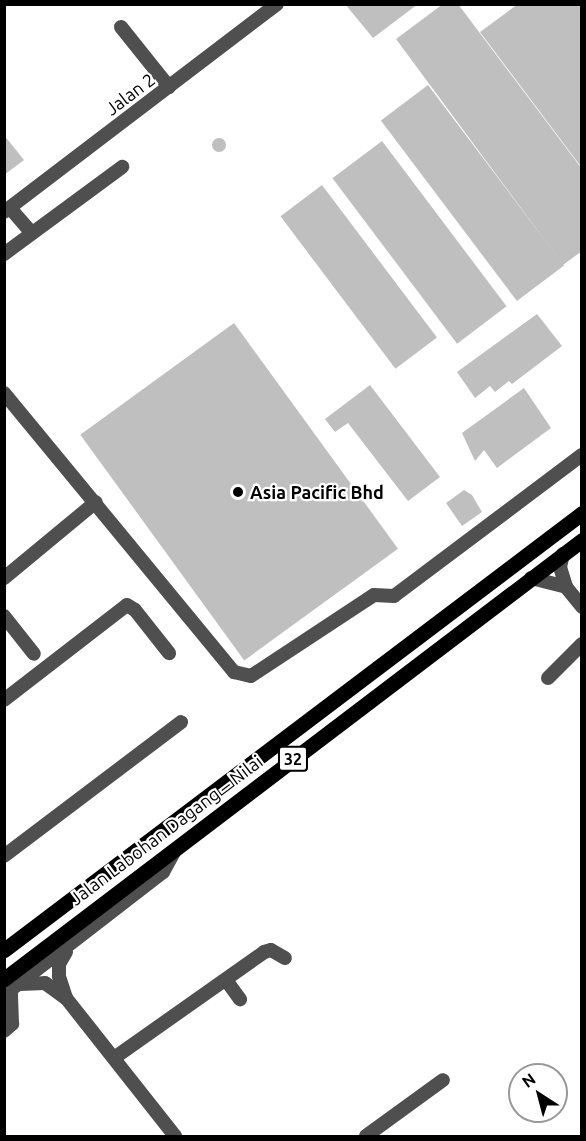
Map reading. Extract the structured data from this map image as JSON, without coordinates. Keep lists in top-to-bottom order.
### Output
{
  "streets": {
    "main road": ["32", "Jalan Labohan Dagang ‒ Nilai"],
    "street": ["Jalan 2"]
  },
  "places": ["Asia Pacific Bhd"],
  "north": "top left"
}
